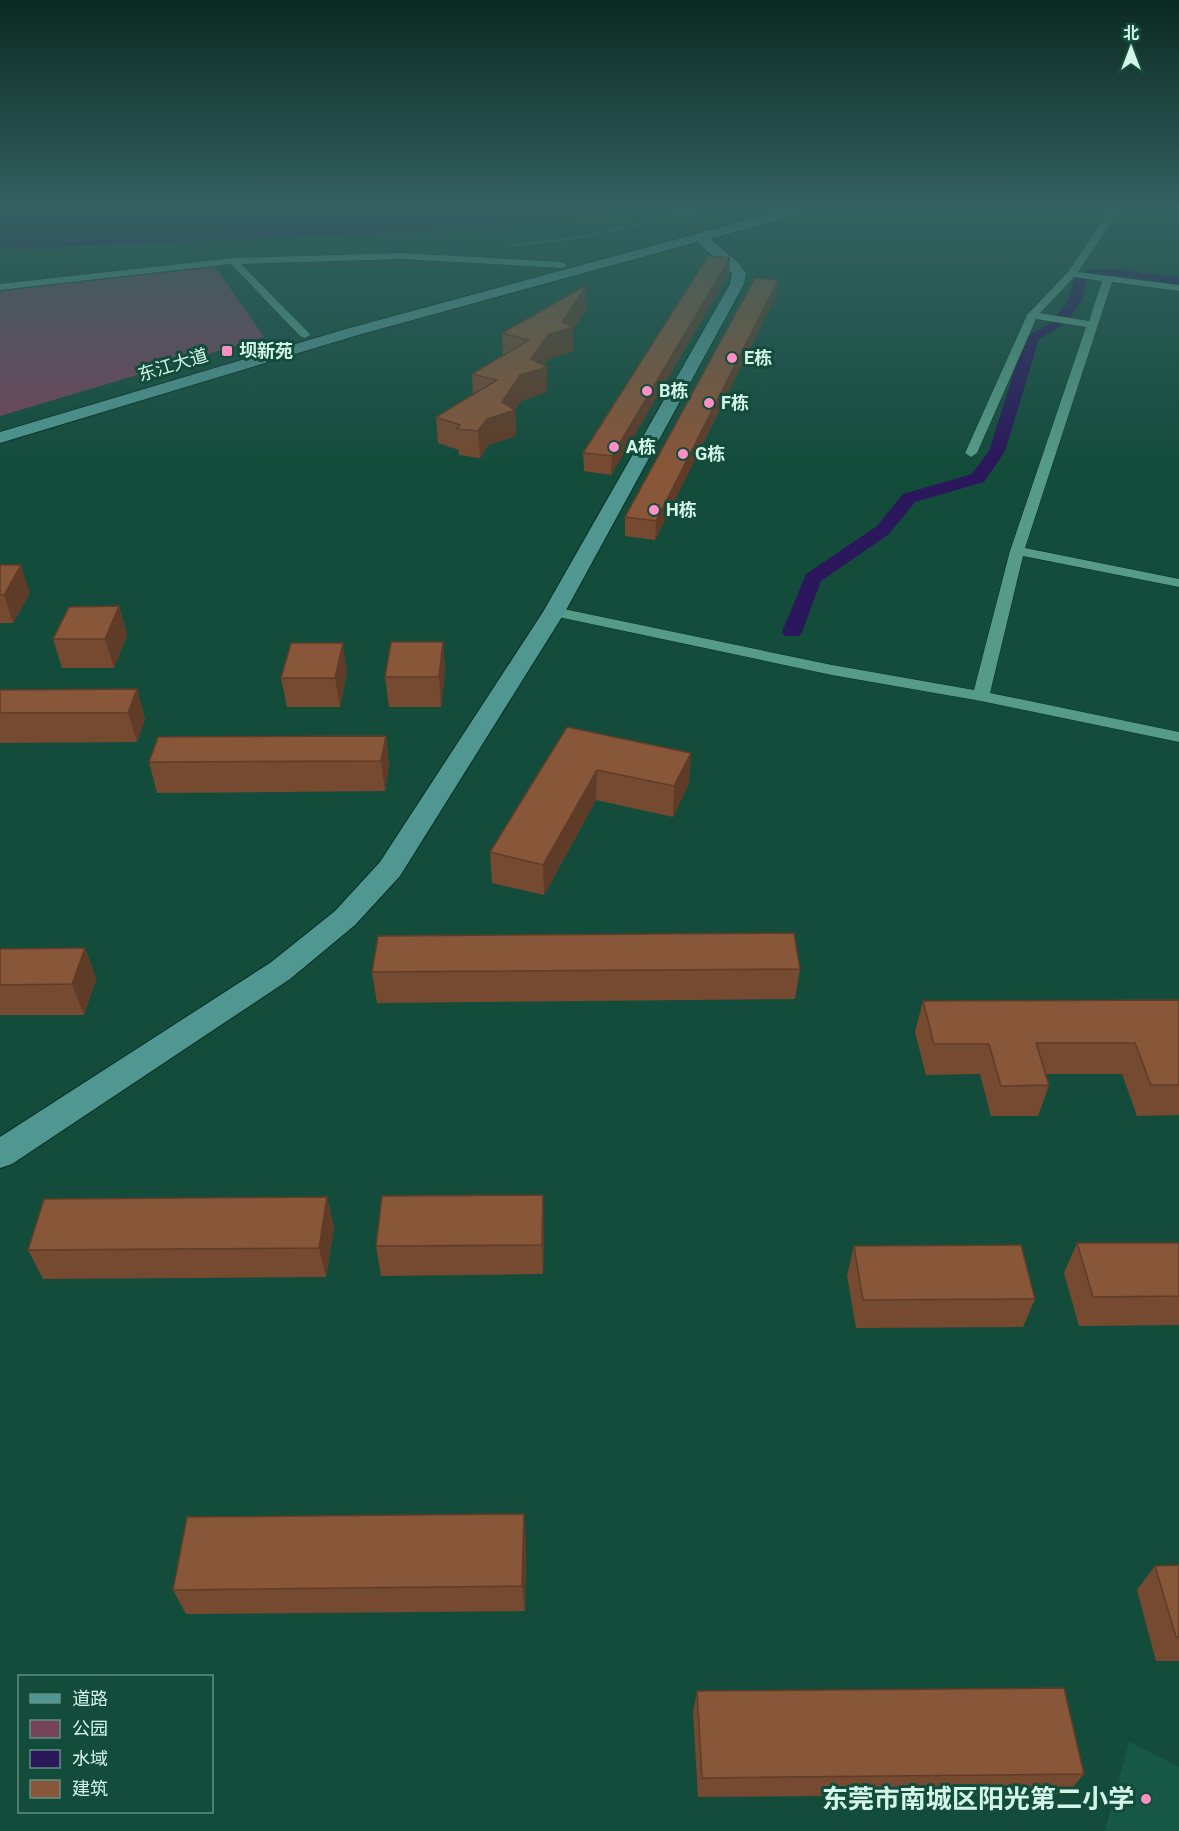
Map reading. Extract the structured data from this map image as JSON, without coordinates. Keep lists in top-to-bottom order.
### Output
{
  "streets": {
    "main road": ["东江大道"]
  },
  "places": {
    "transit": ["坝新苑"],
    "other": [
      "E栋",
      "B栋",
      "F栋",
      "A栋",
      "G栋",
      "H栋",
      "东莞市南城区阳光第二小学"
    ]
  },
  "legend": [
    "道路",
    "公园",
    "水域",
    "建筑"
  ],
  "north": "top"
}
